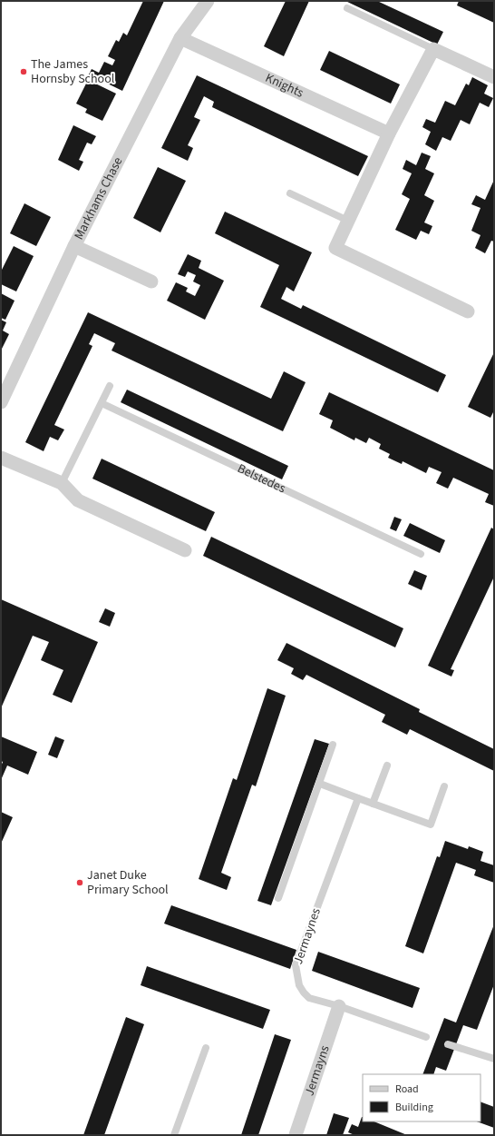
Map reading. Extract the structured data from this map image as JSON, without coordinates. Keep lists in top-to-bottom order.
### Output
{
  "streets": {
    "street": ["Knights", "Markhams Chase", "Jermayns"],
    "lane": ["Belstedes", "Jermaynes"]
  },
  "crossings": [
    ["Knights", "Markhams Chase"],
    ["Jermaynes", "Jermayns"]
  ],
  "places": ["The James Hornsby School", "Janet Duke Primary School"],
  "legend": ["Road", "Building"]
}
